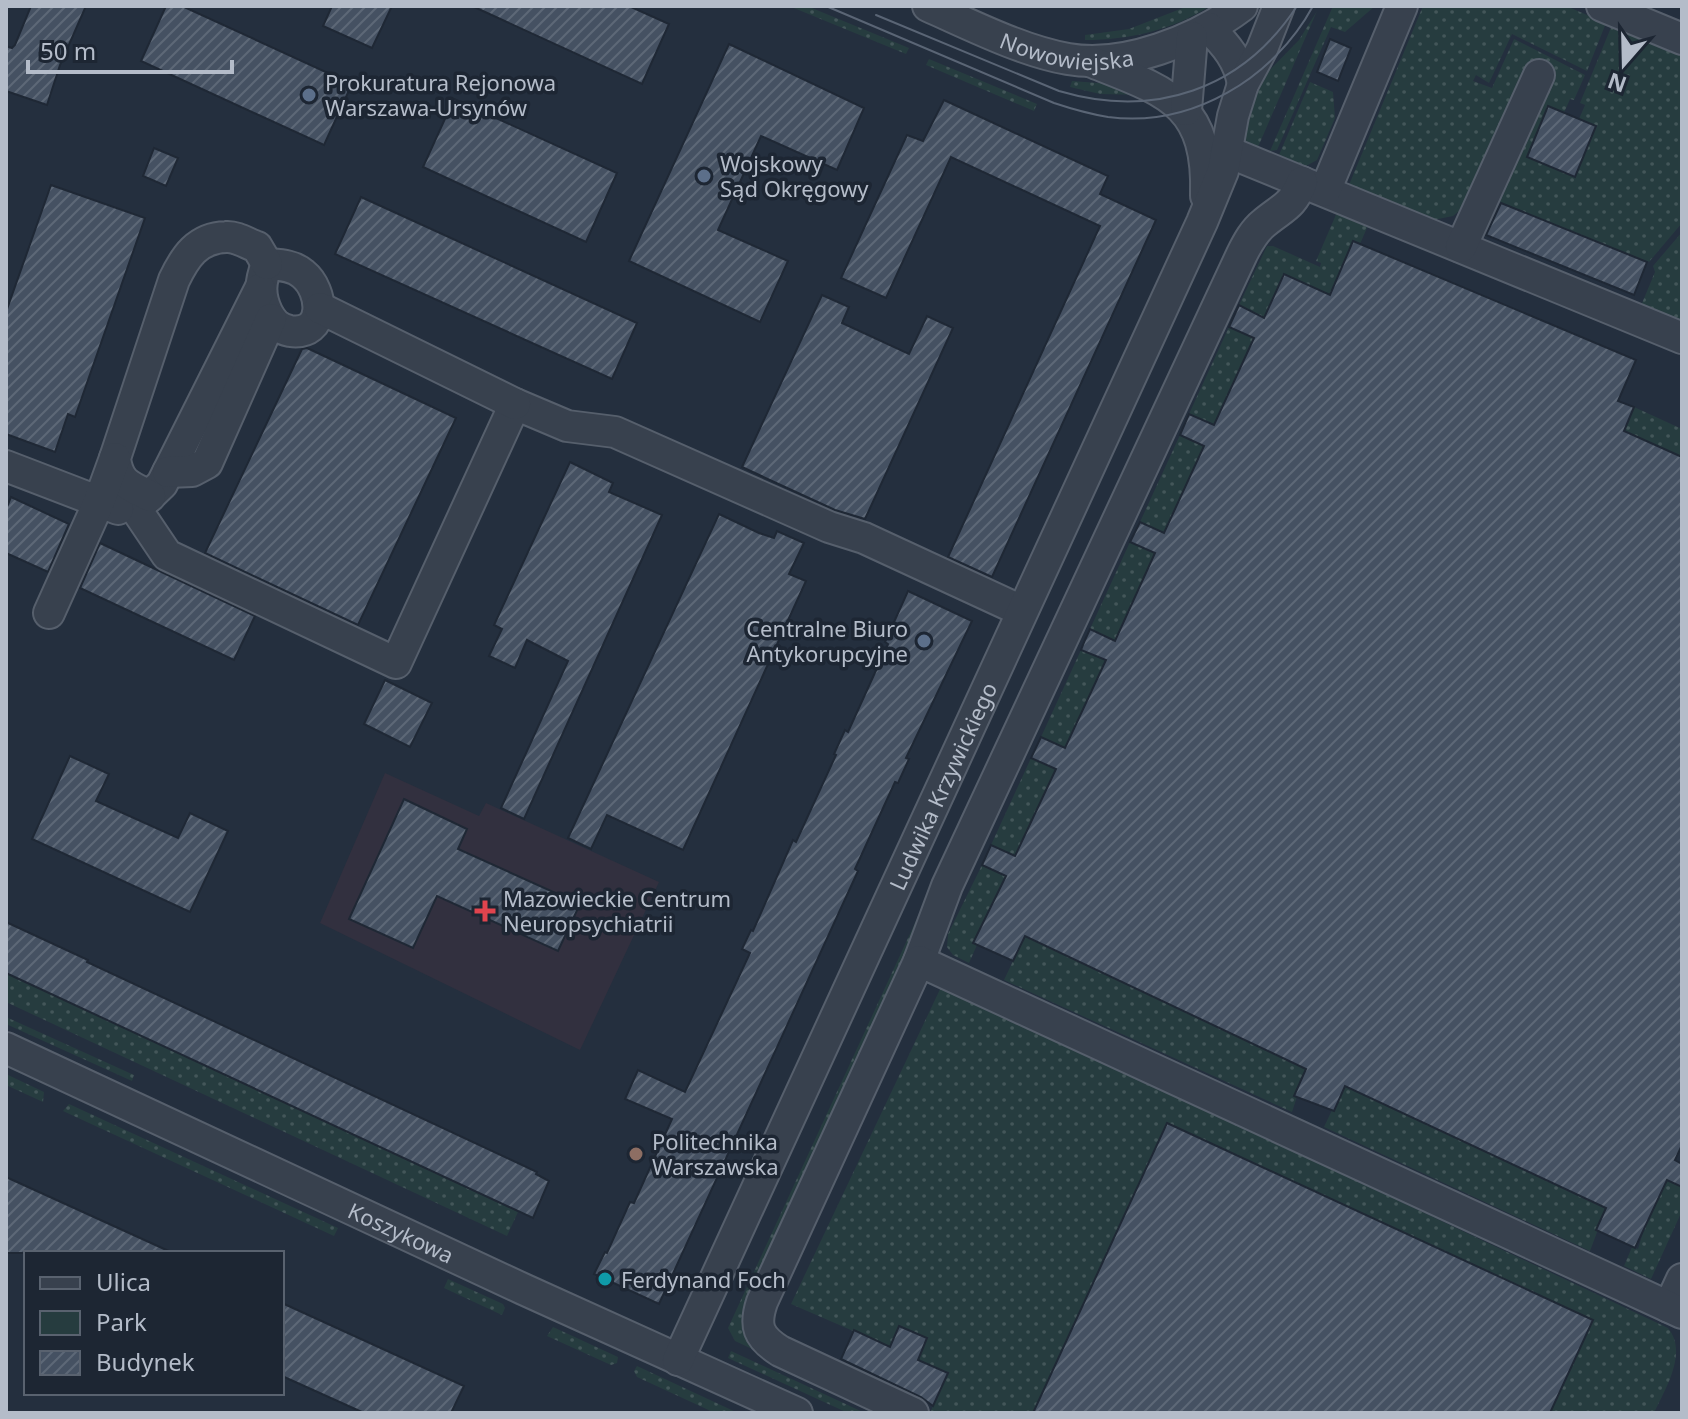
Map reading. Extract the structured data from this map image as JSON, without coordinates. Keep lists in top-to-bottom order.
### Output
{
  "streets": {
    "street": ["Nowowiejska", "Ludwika Krzywickiego", "Koszykowa"]
  },
  "crossings": [
    ["Ludwika Krzywickiego", "Koszykowa"]
  ],
  "places": {
    "other": [
      "Prokuratura Rejonowa Warszawa-Ursynów",
      "Wojskowy Sąd Okręgowy",
      "Centralne Biuro Antykorupcyjne",
      "Politechnika Warszawska",
      "Ferdynand Foch"
    ],
    "health": ["Mazowieckie Centrum Neuropsychiatrii"]
  },
  "legend": ["Ulica", "Park", "Budynek"],
  "scale_bar": "50 m",
  "north": "bottom"
}
